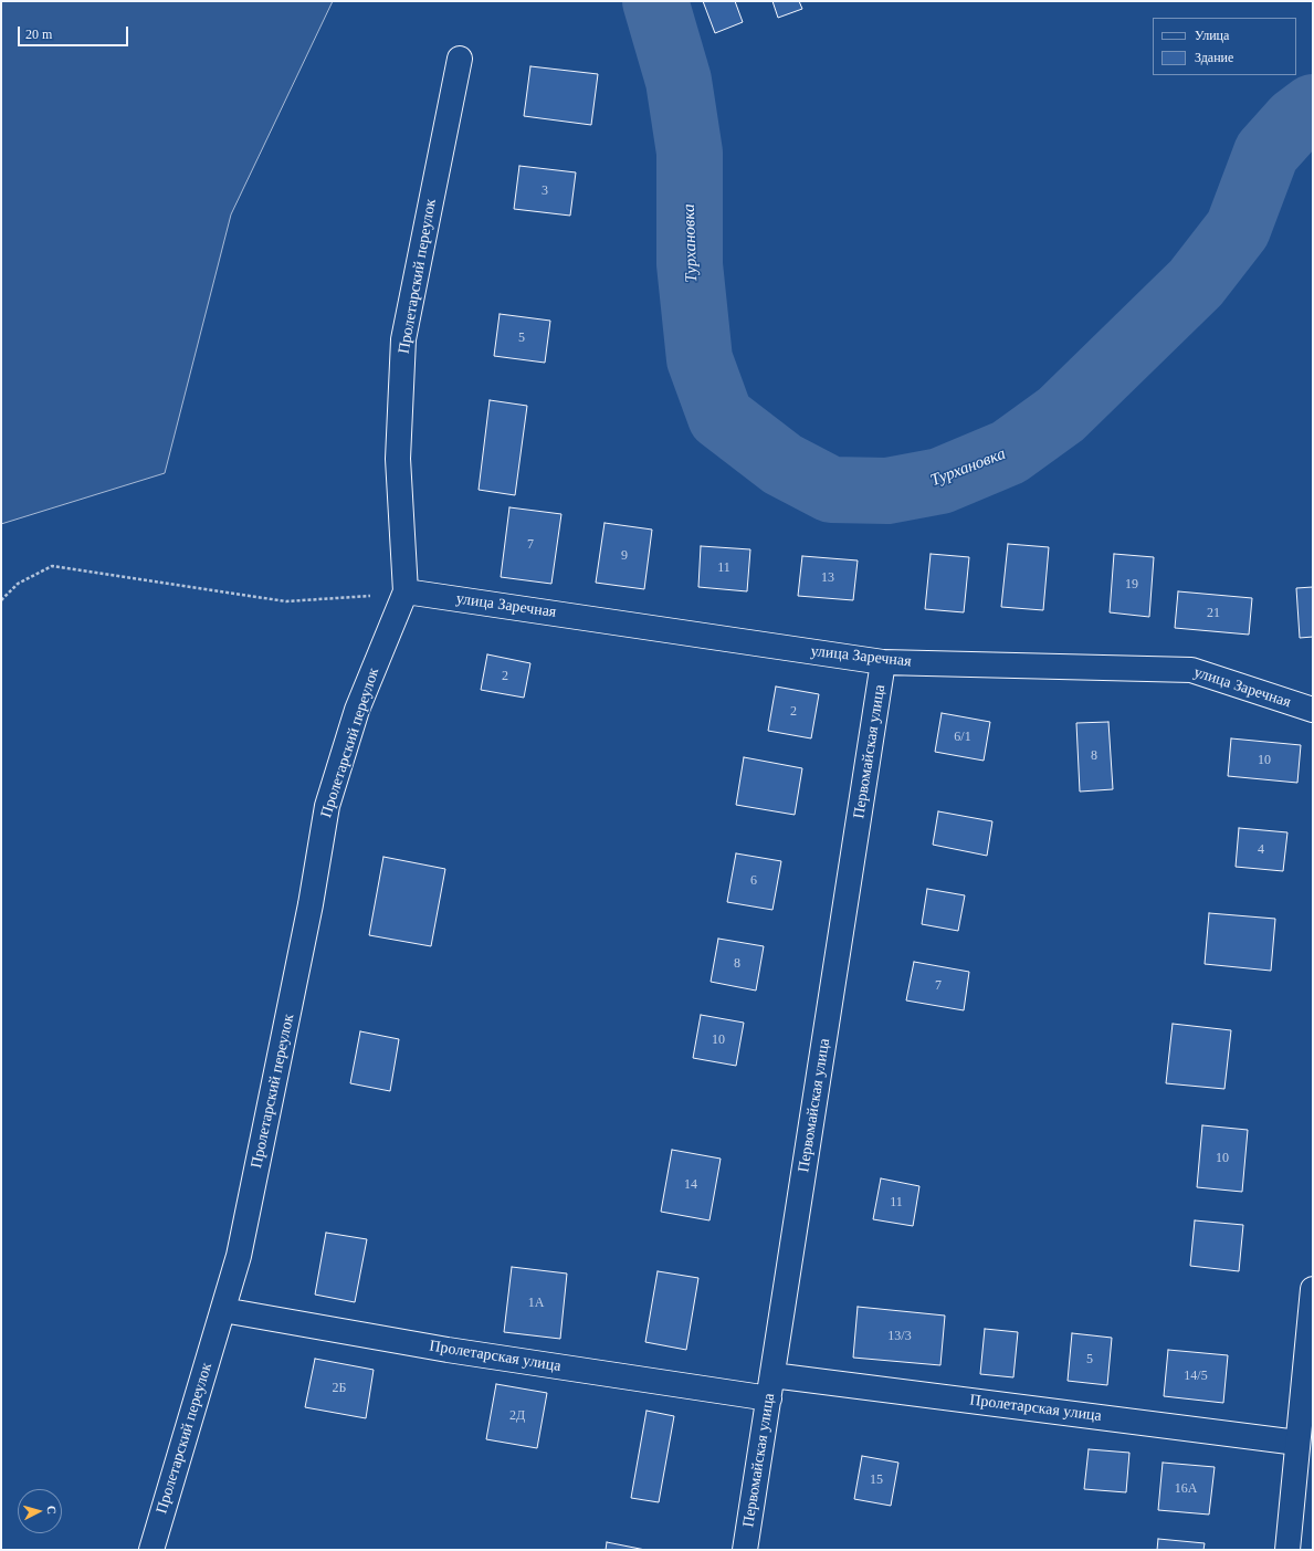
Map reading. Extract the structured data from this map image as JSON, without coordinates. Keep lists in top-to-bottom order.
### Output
{
  "streets": {
    "street": [
      "Пролетарский переулок",
      "улица Заречная",
      "Первомайская улица",
      "Пролетарская улица"
    ]
  },
  "crossings": [
    ["Пролетарский переулок", "улица Заречная"],
    ["Пролетарский переулок", "Пролетарская улица"],
    ["улица Заречная", "Первомайская улица"],
    ["Первомайская улица", "Пролетарская улица"]
  ],
  "water": ["Турхановка"],
  "house_numbers": [
    "3",
    "5",
    "7",
    "9",
    "11",
    "13",
    "19",
    "21",
    "2",
    "2",
    "6/1",
    "8",
    "10",
    "4",
    "6",
    "8",
    "7",
    "10",
    "10",
    "14",
    "11",
    "1А",
    "13/3",
    "5",
    "14/5",
    "2Б",
    "2Д",
    "15",
    "16А"
  ],
  "legend": ["Улица", "Здание"],
  "scale_bar": "20 m",
  "north": "right"
}
